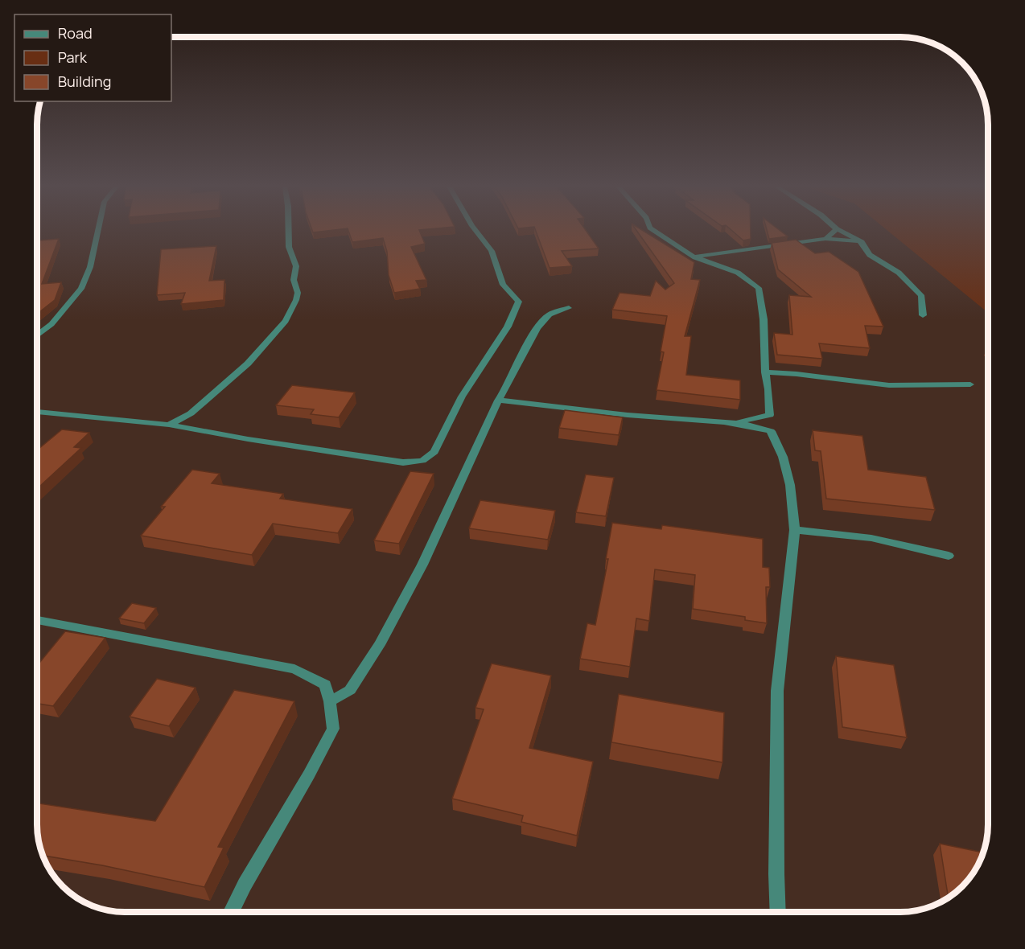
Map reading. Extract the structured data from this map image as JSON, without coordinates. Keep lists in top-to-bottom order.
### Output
{
  "legend": ["Road", "Park", "Building"]
}
